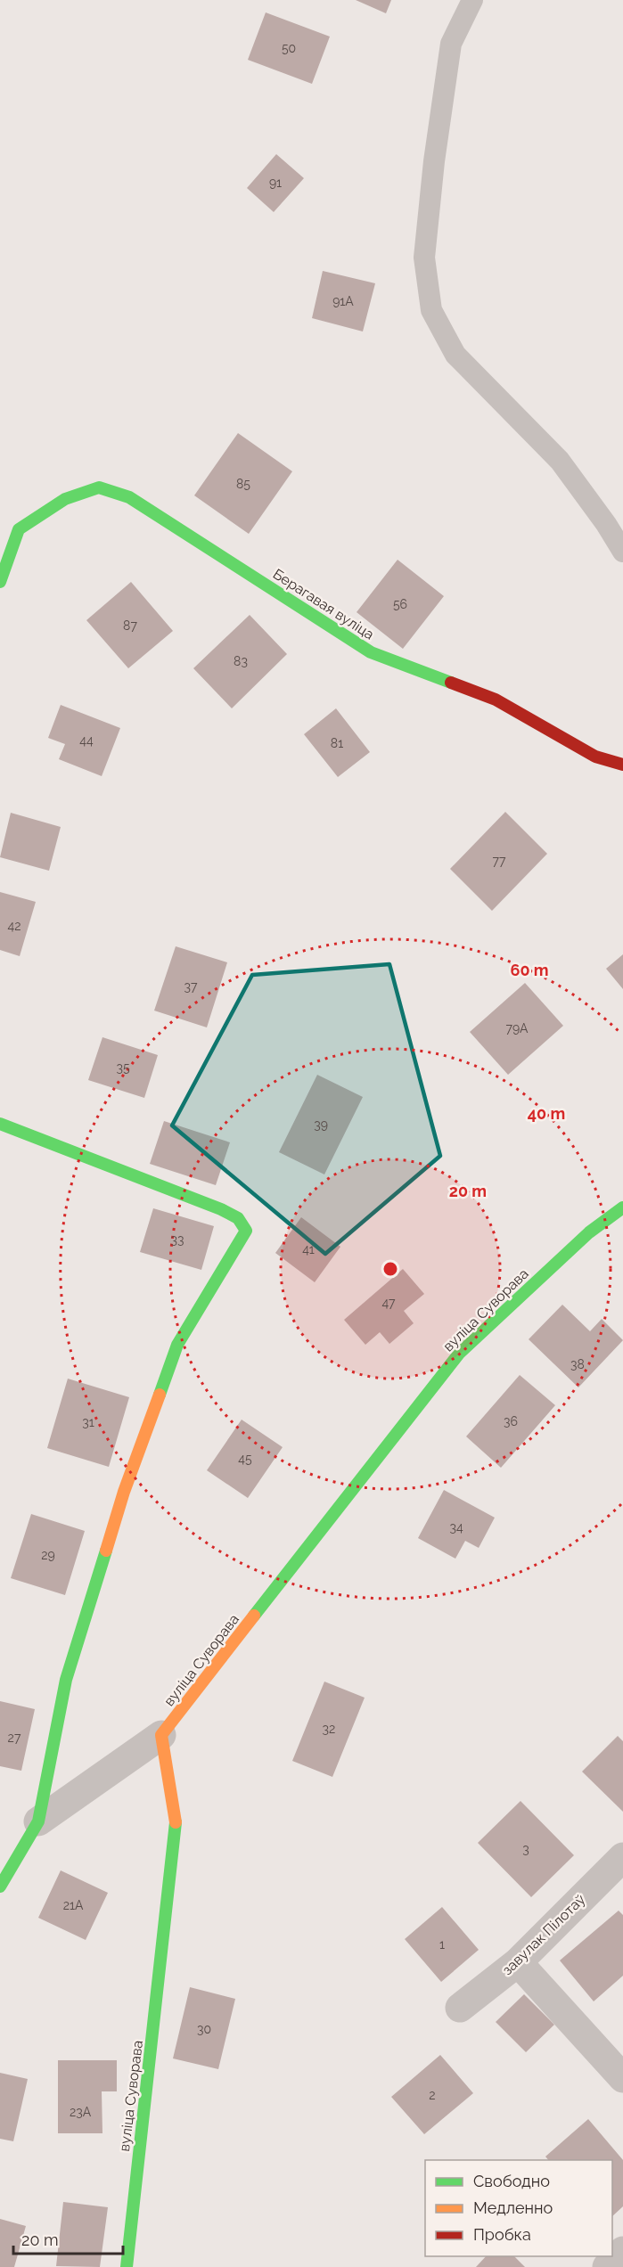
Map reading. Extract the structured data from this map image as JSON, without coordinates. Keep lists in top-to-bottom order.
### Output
{
  "streets": {
    "street": ["Берагавая вуліца", "вуліца Суворава", "завулак Пілотаў"]
  },
  "house_numbers": [
    "50",
    "91",
    "91А",
    "85",
    "56",
    "87",
    "83",
    "44",
    "81",
    "77",
    "42",
    "37",
    "79А",
    "35",
    "39",
    "33",
    "41",
    "47",
    "38",
    "36",
    "31",
    "45",
    "34",
    "29",
    "32",
    "27",
    "3",
    "21А",
    "1",
    "30",
    "2",
    "23А"
  ],
  "legend": ["Свободно", "Медленно", "Пробка"],
  "scale_bar": "20 m",
  "rings": ["60 m", "40 m", "20 m"]
}
